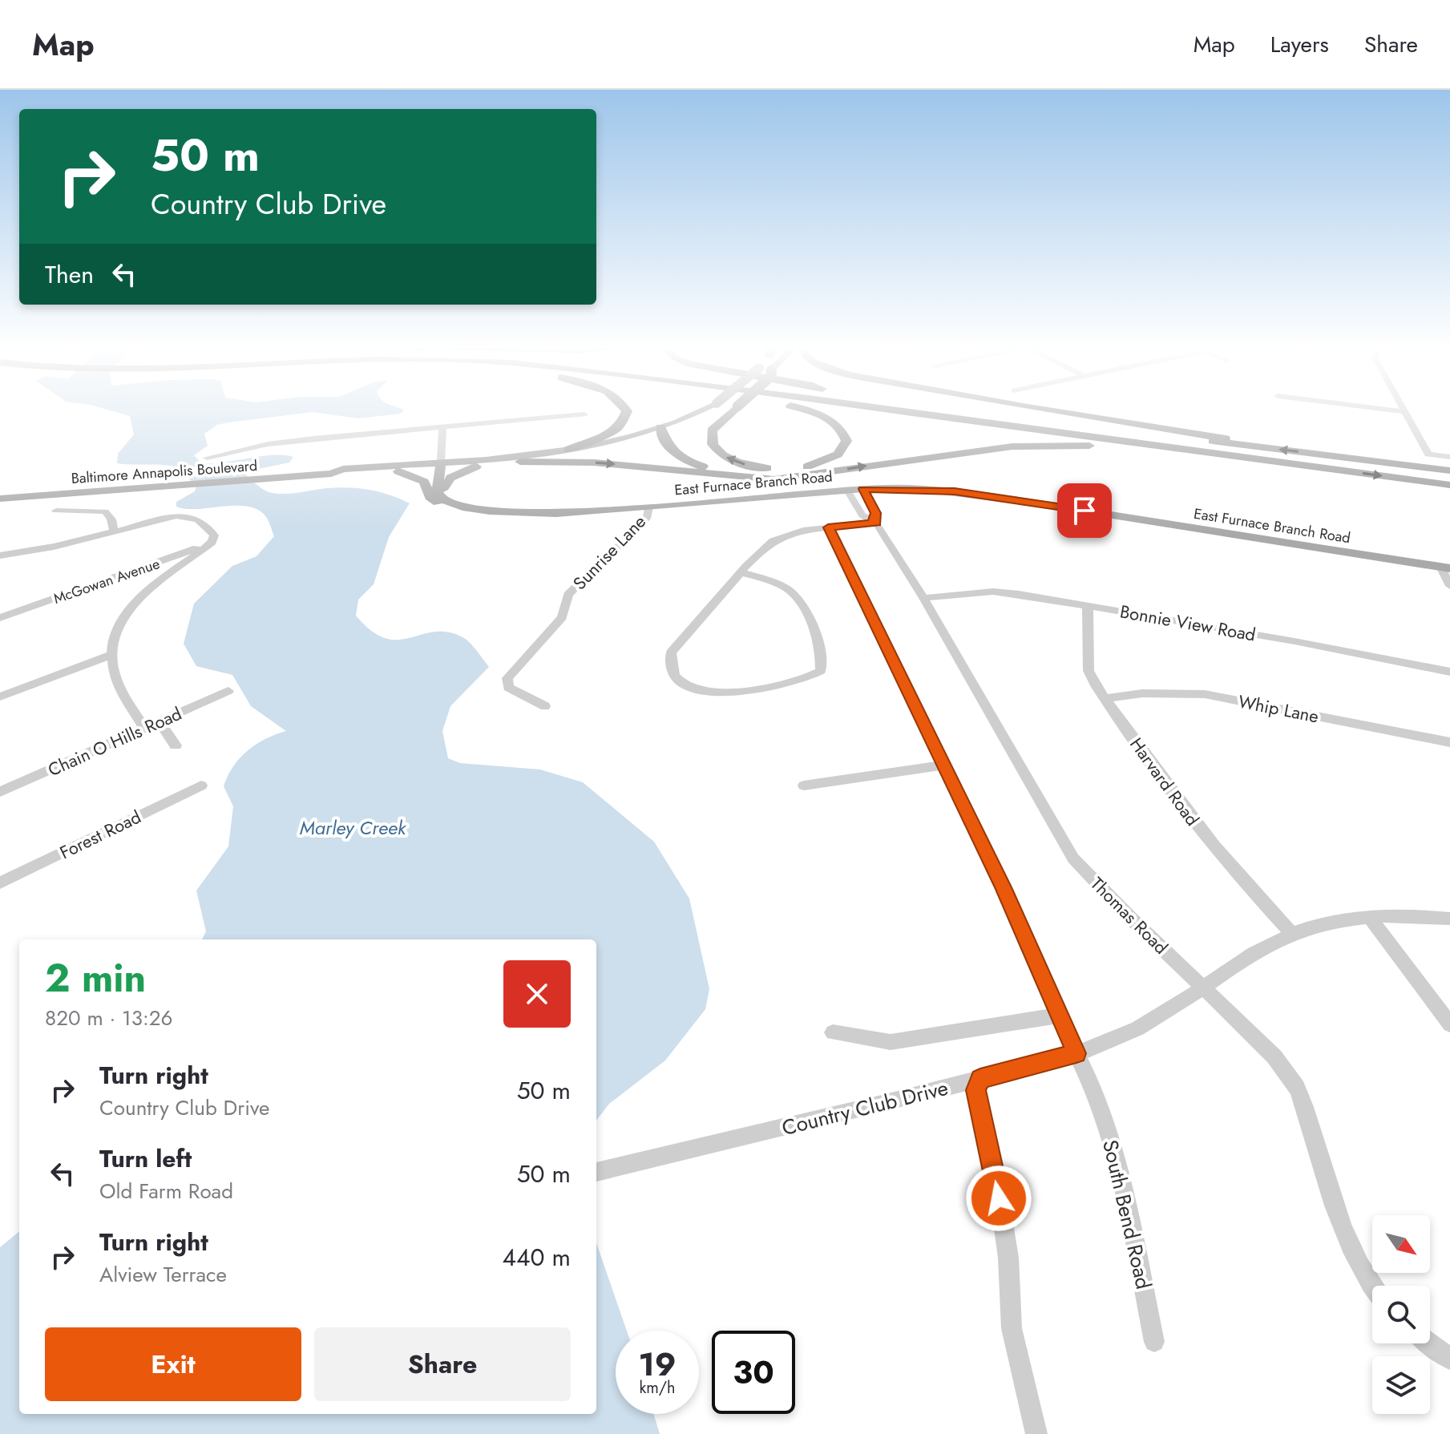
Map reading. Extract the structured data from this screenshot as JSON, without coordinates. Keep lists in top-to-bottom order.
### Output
{
  "streets": {
    "main road": ["Baltimore Annapolis Boulevard", "East Furnace Branch Road"],
    "street": [
      "Sunrise Lane",
      "McGowan Avenue",
      "Bonnie View Road",
      "Whip Lane",
      "Chain O Hills Road",
      "Harvard Road",
      "Forest Road",
      "Thomas Road",
      "Country Club Drive",
      "South Bend Road"
    ]
  },
  "crossings": [
    ["East Furnace Branch Road", "Sunrise Lane"],
    ["East Furnace Branch Road", "Thomas Road"],
    ["Bonnie View Road", "Harvard Road"],
    ["Bonnie View Road", "Thomas Road"],
    ["Whip Lane", "Harvard Road"],
    ["Harvard Road", "Country Club Drive"],
    ["Thomas Road", "Country Club Drive"],
    ["Country Club Drive", "South Bend Road"]
  ],
  "water": ["Marley Creek"],
  "north": "bottom right",
  "page": {
    "header": "Map",
    "nav": ["Map", "Layers", "Share"],
    "turn": ["50 m", "Country Club Drive"],
    "then": "Then",
    "heading": ["2 min", "820 m · 13:26"],
    "list": [
      {
        "name": "Turn right",
        "note": "Country Club Drive",
        "value": "50 m"
      },
      {
        "name": "Turn left",
        "note": "Old Farm Road",
        "value": "50 m"
      },
      {
        "name": "Turn right",
        "note": "Alview Terrace",
        "value": "440 m"
      }
    ],
    "buttons": ["Exit", "Share"],
    "speed": "19 km/h",
    "limit": "30"
  }
}
